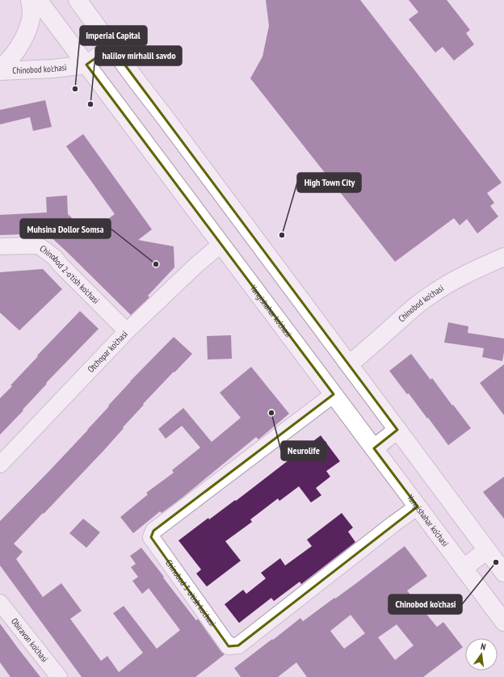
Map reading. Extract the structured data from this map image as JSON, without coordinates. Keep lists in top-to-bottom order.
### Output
{
  "streets": {
    "main road": ["Chinobod ko'chasi", "Yangishahar ko‘chasi"],
    "street": [
      "Chinobod 2-o'tish ko'chasi",
      "Otchopar ko'chasi",
      "Chinobod 3-o'tish ko'chasi",
      "Obiravon ko'chasi"
    ]
  },
  "crossings": [
    ["Chinobod ko'chasi", "Yangishahar ko‘chasi"],
    ["Chinobod 2-o'tish ko'chasi", "Otchopar ko'chasi"],
    ["Yangishahar ko‘chasi", "Otchopar ko'chasi"],
    ["Yangishahar ko‘chasi", "Chinobod 3-o'tish ko'chasi"]
  ],
  "places": [
    "Imperial Capital",
    "halilov mirhalil savdo",
    "High Town City",
    "Muhsina Dollor Somsa",
    "Neurolife",
    "Chinobod ko'chasi"
  ],
  "north": "top"
}
